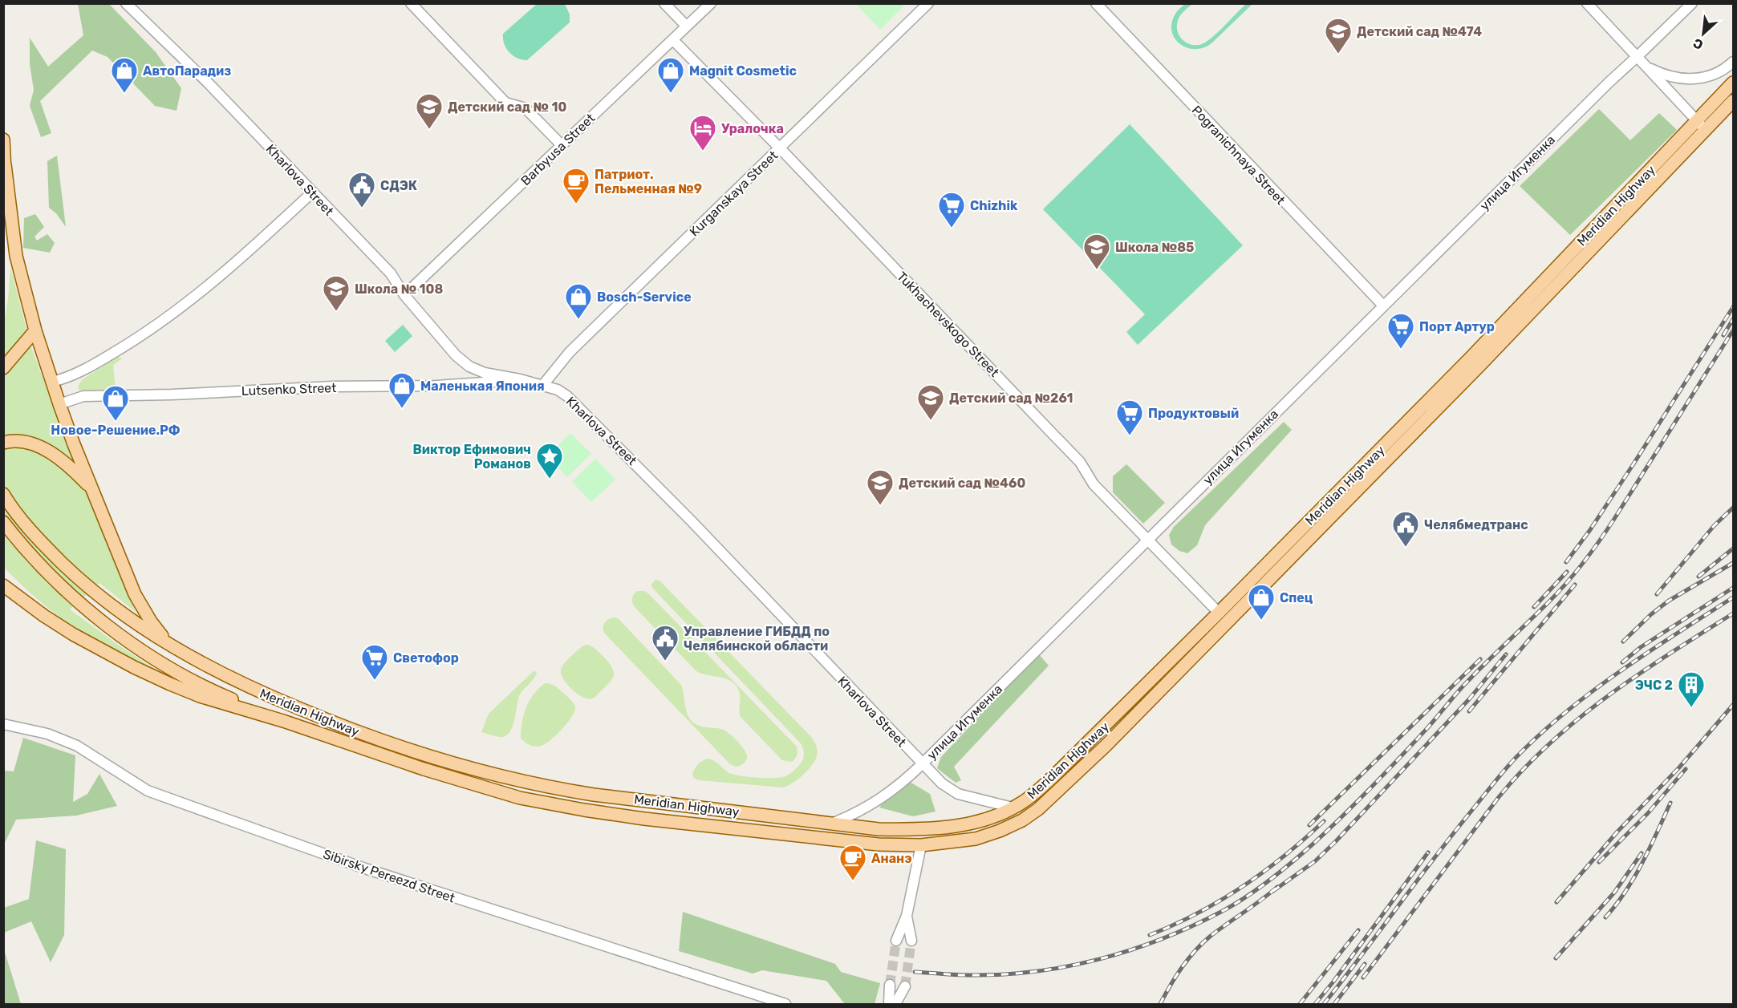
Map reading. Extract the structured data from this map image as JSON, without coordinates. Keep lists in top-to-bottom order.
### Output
{
  "streets": {
    "main road": ["Meridian Highway"],
    "street": [
      "Barbyusa Street",
      "Pogranichnaya Street",
      "улица Игуменка",
      "Kharlova Street",
      "Kurganskaya Street",
      "Tukhachevskogo Street",
      "Lutsenko Street",
      "Sibirsky Pereezd Street"
    ]
  },
  "crossings": [
    ["Barbyusa Street", "Kharlova Street"],
    ["Barbyusa Street", "Tukhachevskogo Street"],
    ["Pogranichnaya Street", "улица Игуменка"],
    ["улица Игуменка", "Kharlova Street"],
    ["улица Игуменка", "Meridian Highway"],
    ["улица Игуменка", "Tukhachevskogo Street"],
    ["Kharlova Street", "Kurganskaya Street"],
    ["Kharlova Street", "Meridian Highway"],
    ["Kharlova Street", "Lutsenko Street"],
    ["Kurganskaya Street", "Tukhachevskogo Street"],
    ["Meridian Highway", "Tukhachevskogo Street"]
  ],
  "places": {
    "school or university": [
      "Детский сад №474",
      "Детский сад № 10",
      "Школа №85",
      "Школа № 108",
      "Детский сад №261",
      "Детский сад №460"
    ],
    "shop": [
      "АвтоПарадиз",
      "Magnit Cosmetic",
      "Bosch-Service",
      "Маленькая Япония",
      "Новое-Решение.РФ",
      "Спец"
    ],
    "hotel": ["Уралочка"],
    "cafe": ["Патриот. Пельменная №9", "Ананэ"],
    "public building": ["СДЭК", "Челябмедтранс", "Управление ГИБДД по Челябинской области"],
    "supermarket": [
      "Chizhik",
      "Порт Артур",
      "Продуктовый",
      "Светофор"
    ],
    "place": ["Виктор Ефимович Романов"],
    "building": ["ЭЧС 2"]
  },
  "north": "bottom left"
}
